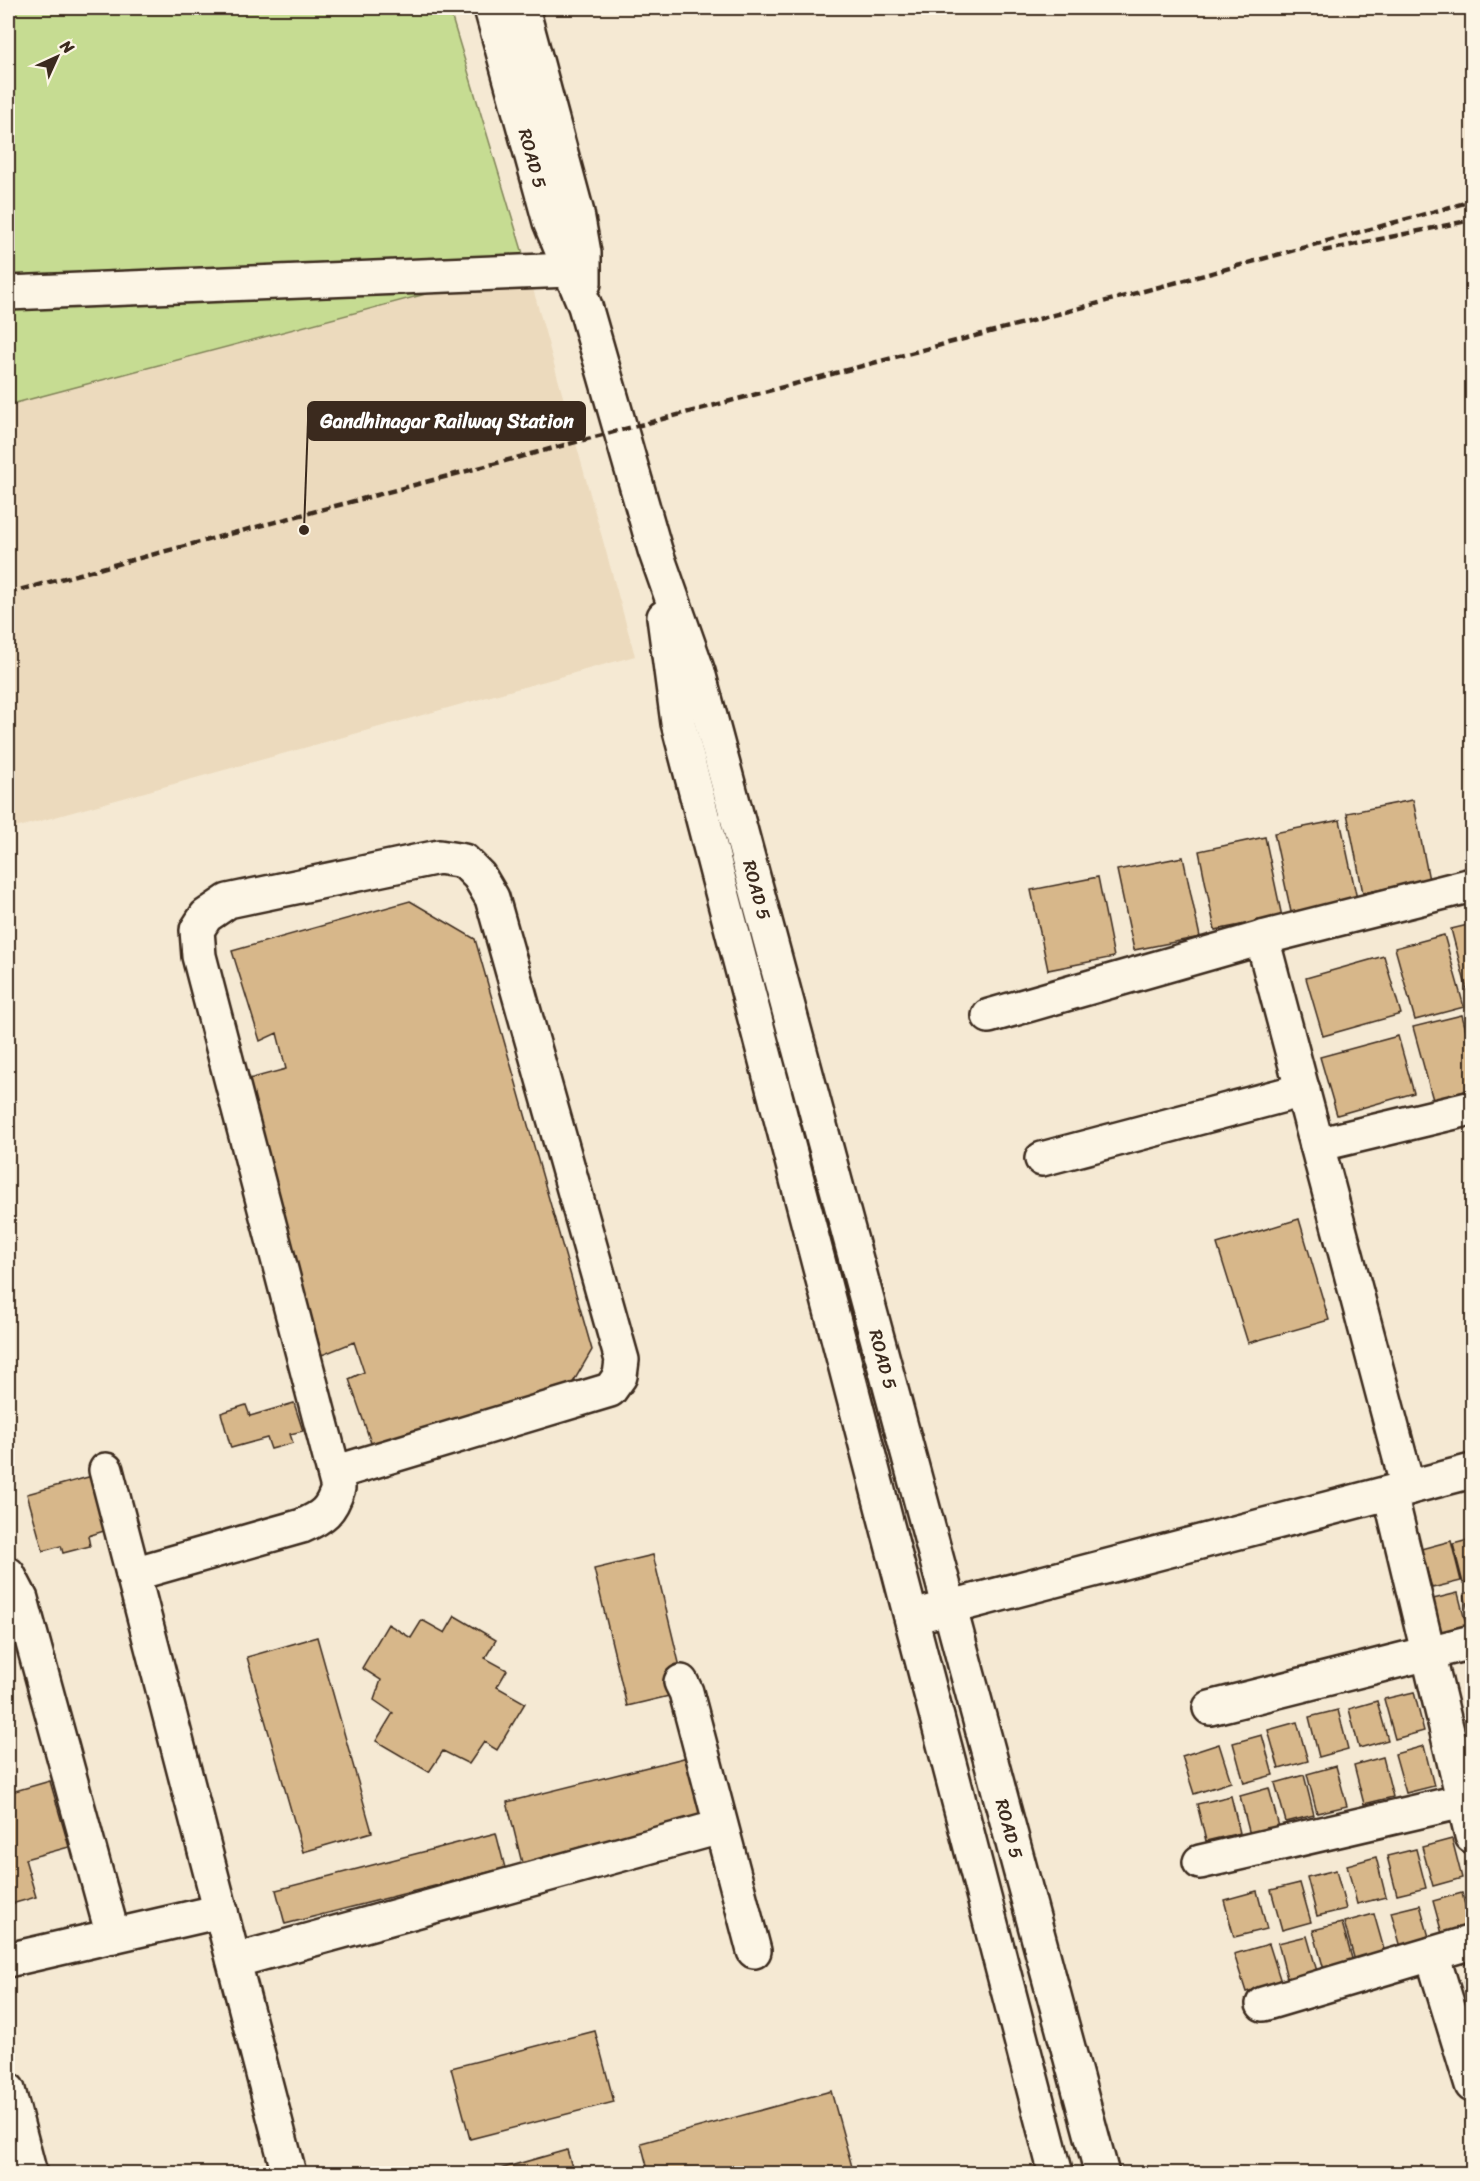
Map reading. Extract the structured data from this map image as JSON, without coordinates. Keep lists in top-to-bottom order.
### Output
{
  "streets": {
    "street": ["ROAD 5"]
  },
  "places": ["Gandhinagar Railway Station"],
  "north": "top right"
}
